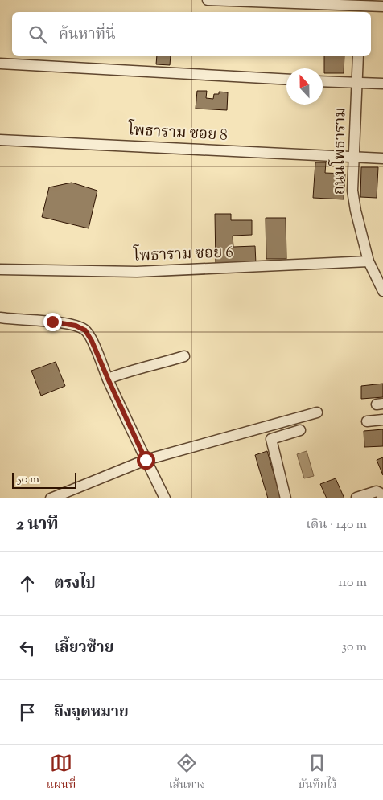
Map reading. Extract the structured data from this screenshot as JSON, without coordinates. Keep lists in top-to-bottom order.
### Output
{
  "streets": {
    "street": ["โพธาราม ซอย 8", "ถนนโพธาราม", "โพธาราม ซอย 6"]
  },
  "crossings": [
    ["โพธาราม ซอย 8", "ถนนโพธาราม"],
    ["ถนนโพธาราม", "โพธาราม ซอย 6"]
  ],
  "scale_bar": "50 m",
  "north": "top",
  "page": {
    "search": "ค้นหาที่นี่",
    "scale": "50 m",
    "heading": ["2 นาที", "เดิน · 140 m"],
    "list": [
      ["ตรงไป", "110 m"],
      ["เลี้ยวซ้าย", "30 m"],
      "ถึงจุดหมาย"
    ],
    "nav": ["แผนที่", "เส้นทาง", "บันทึกไว้"]
  }
}
